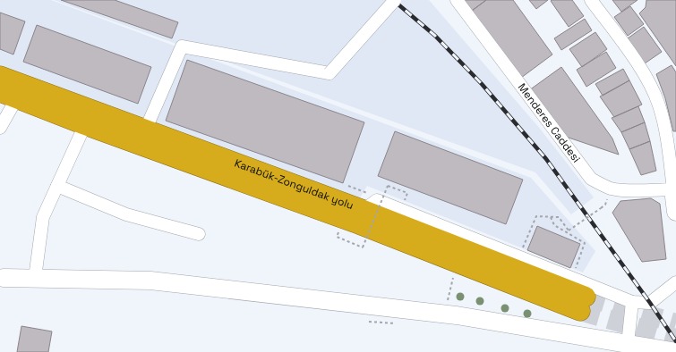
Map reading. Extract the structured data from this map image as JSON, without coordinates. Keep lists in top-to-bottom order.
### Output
{
  "streets": {
    "highway": ["Karabük-Zonguldak yolu"],
    "street": ["Menderes Caddesi"]
  }
}
